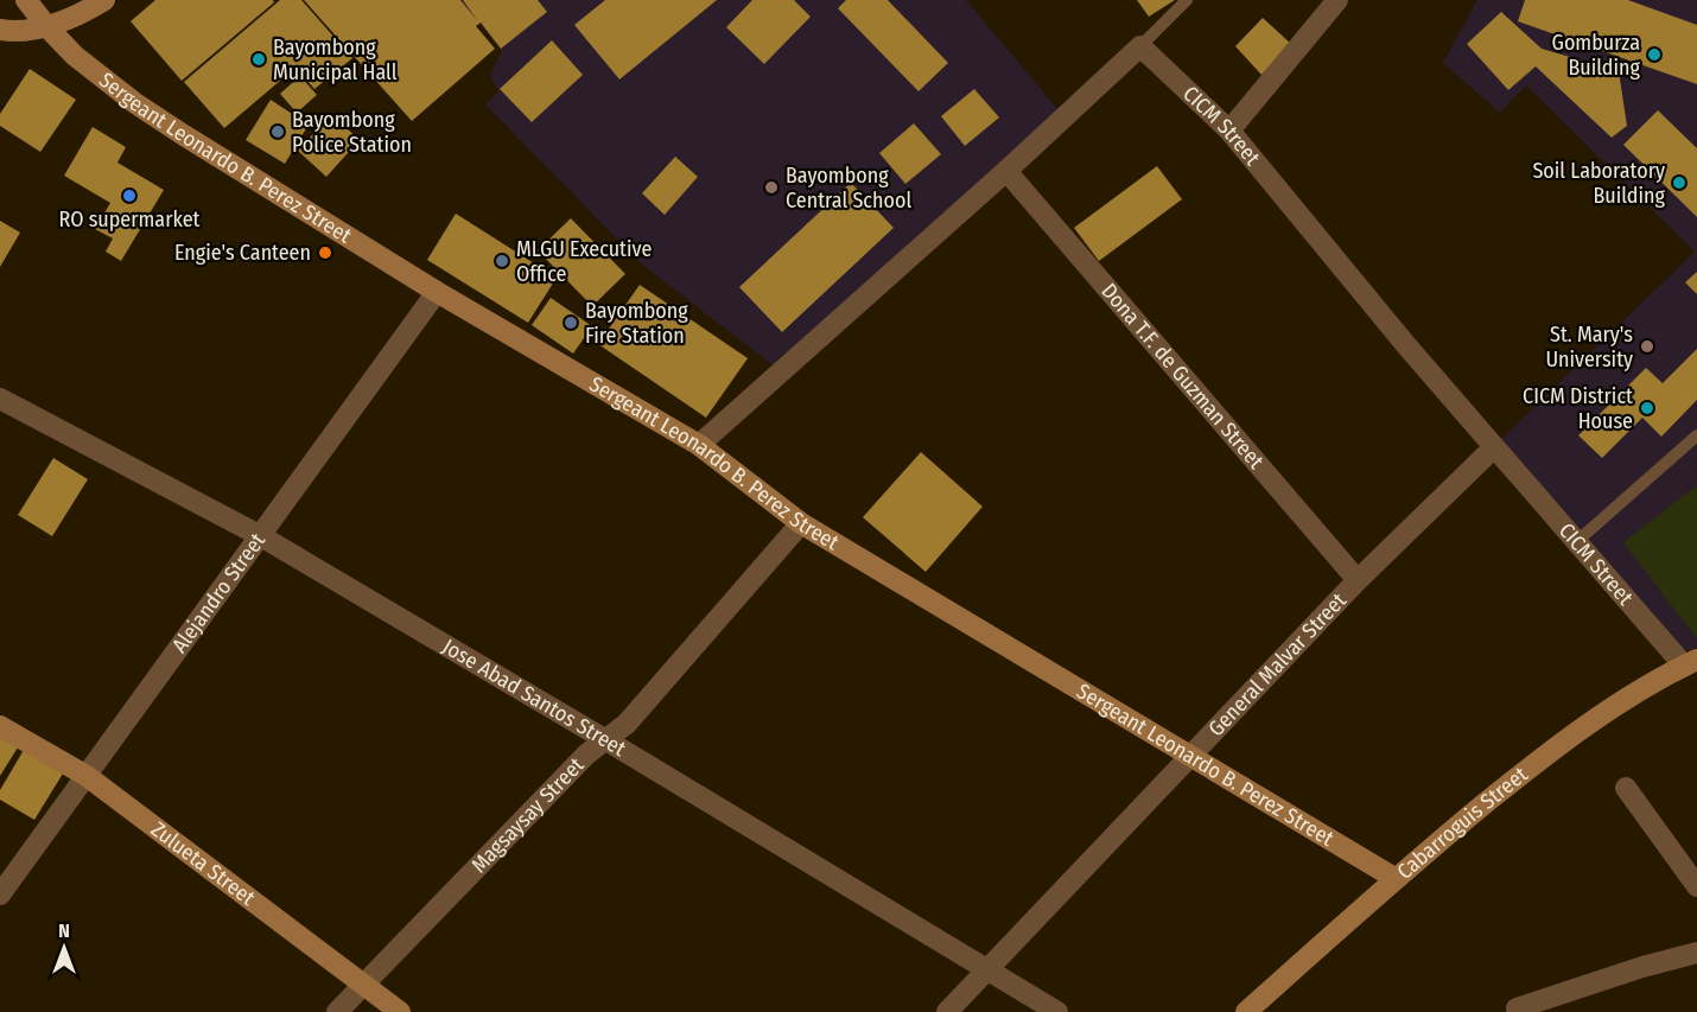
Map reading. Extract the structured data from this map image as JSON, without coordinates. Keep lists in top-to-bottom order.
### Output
{
  "streets": {
    "street": [
      "CICM Street",
      "Sergeant Leonardo B. Perez Street",
      "Dona T.F. de Guzman Street",
      "Alejandro Street",
      "General Malvar Street",
      "Jose Abad Santos Street",
      "Magsaysay Street",
      "Cabarroguis Street",
      "Zulueta Street"
    ]
  },
  "crossings": [
    ["CICM Street", "General Malvar Street"],
    ["CICM Street", "Cabarroguis Street"],
    ["Sergeant Leonardo B. Perez Street", "Alejandro Street"],
    ["Sergeant Leonardo B. Perez Street", "General Malvar Street"],
    ["Sergeant Leonardo B. Perez Street", "Magsaysay Street"],
    ["Sergeant Leonardo B. Perez Street", "Cabarroguis Street"],
    ["Dona T.F. de Guzman Street", "General Malvar Street"],
    ["Alejandro Street", "Jose Abad Santos Street"],
    ["Alejandro Street", "Zulueta Street"],
    ["General Malvar Street", "Jose Abad Santos Street"],
    ["Jose Abad Santos Street", "Magsaysay Street"],
    ["Magsaysay Street", "Zulueta Street"]
  ],
  "places": [
    "Gomburza Building",
    "Bayombong Municipal Hall",
    "Bayombong Police Station",
    "Soil Laboratory Building",
    "Bayombong Central School",
    "RO supermarket",
    "Engie's Canteen",
    "MLGU Executive Office",
    "Bayombong Fire Station",
    "St. Mary's University",
    "CICM District House"
  ],
  "north": "top"
}
